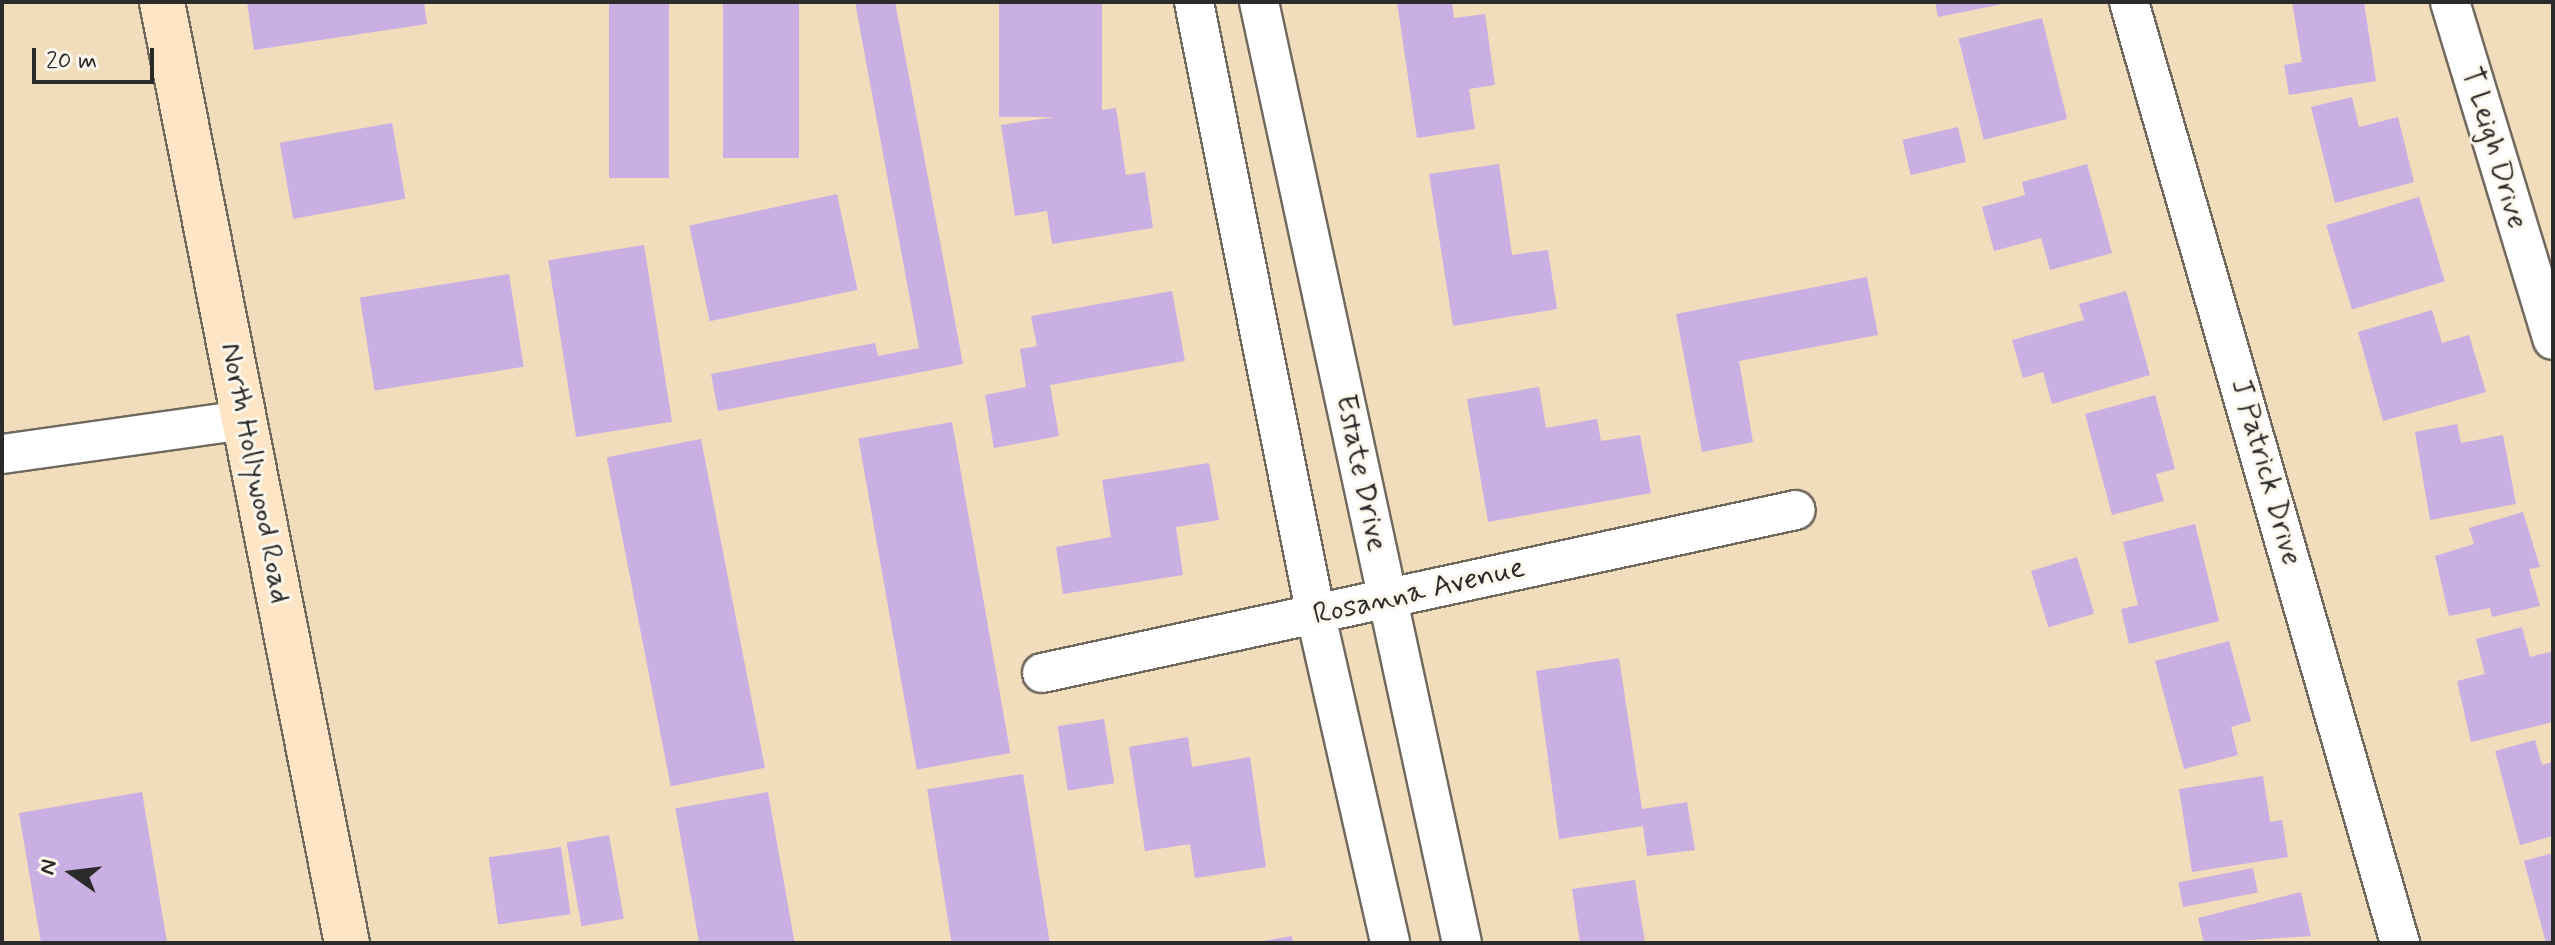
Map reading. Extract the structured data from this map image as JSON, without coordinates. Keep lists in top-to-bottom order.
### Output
{
  "streets": {
    "main road": ["North Hollywood Road"],
    "street": [
      "T Leigh Drive",
      "J Patrick Drive",
      "Estate Drive",
      "Rosanna Avenue"
    ]
  },
  "crossings": [
    ["Estate Drive", "Rosanna Avenue"]
  ],
  "scale_bar": "20 m",
  "north": "left"
}
